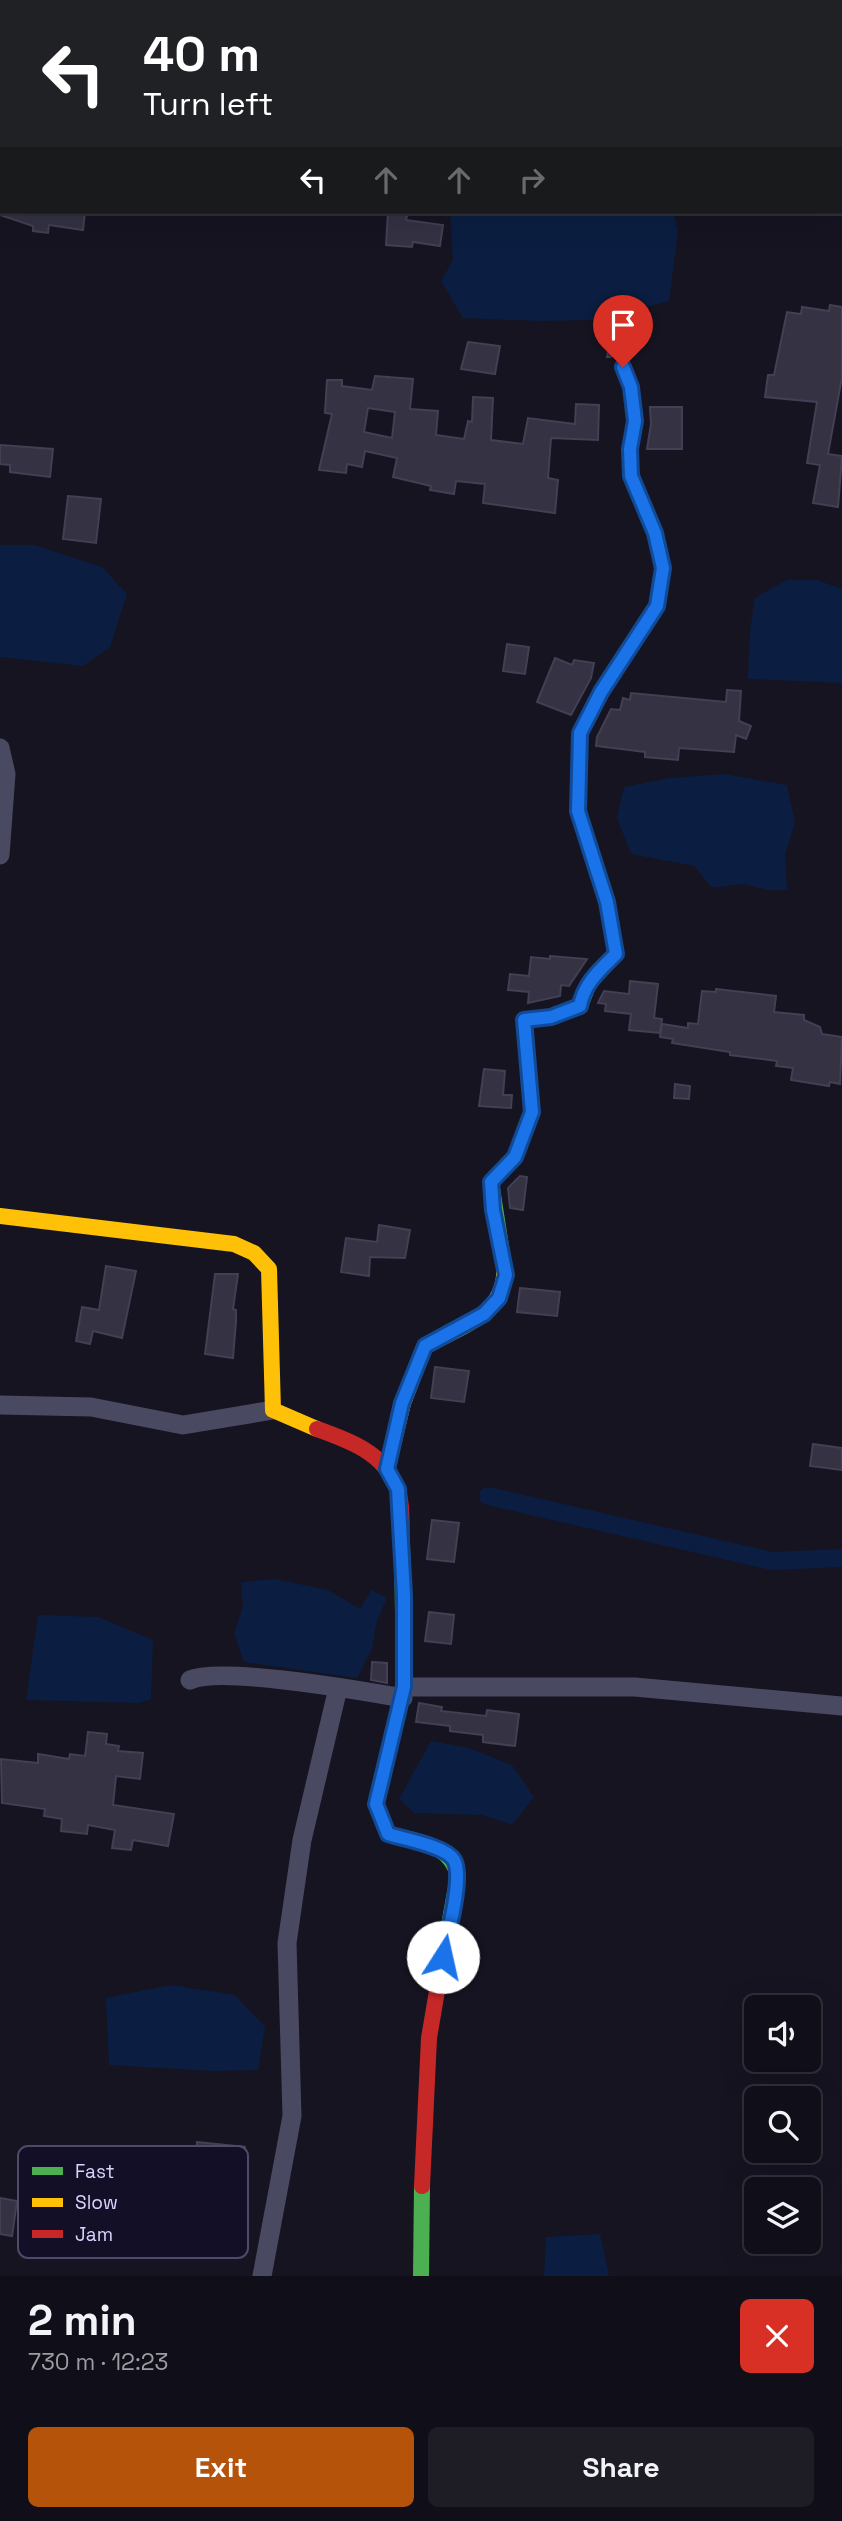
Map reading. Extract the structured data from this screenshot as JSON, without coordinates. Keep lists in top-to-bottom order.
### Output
{
  "legend": ["Fast", "Slow", "Jam"],
  "page": {
    "turn": ["40 m", "Turn left"],
    "heading": ["2 min", "730 m · 12:23"],
    "buttons": ["Exit", "Share"]
  }
}
